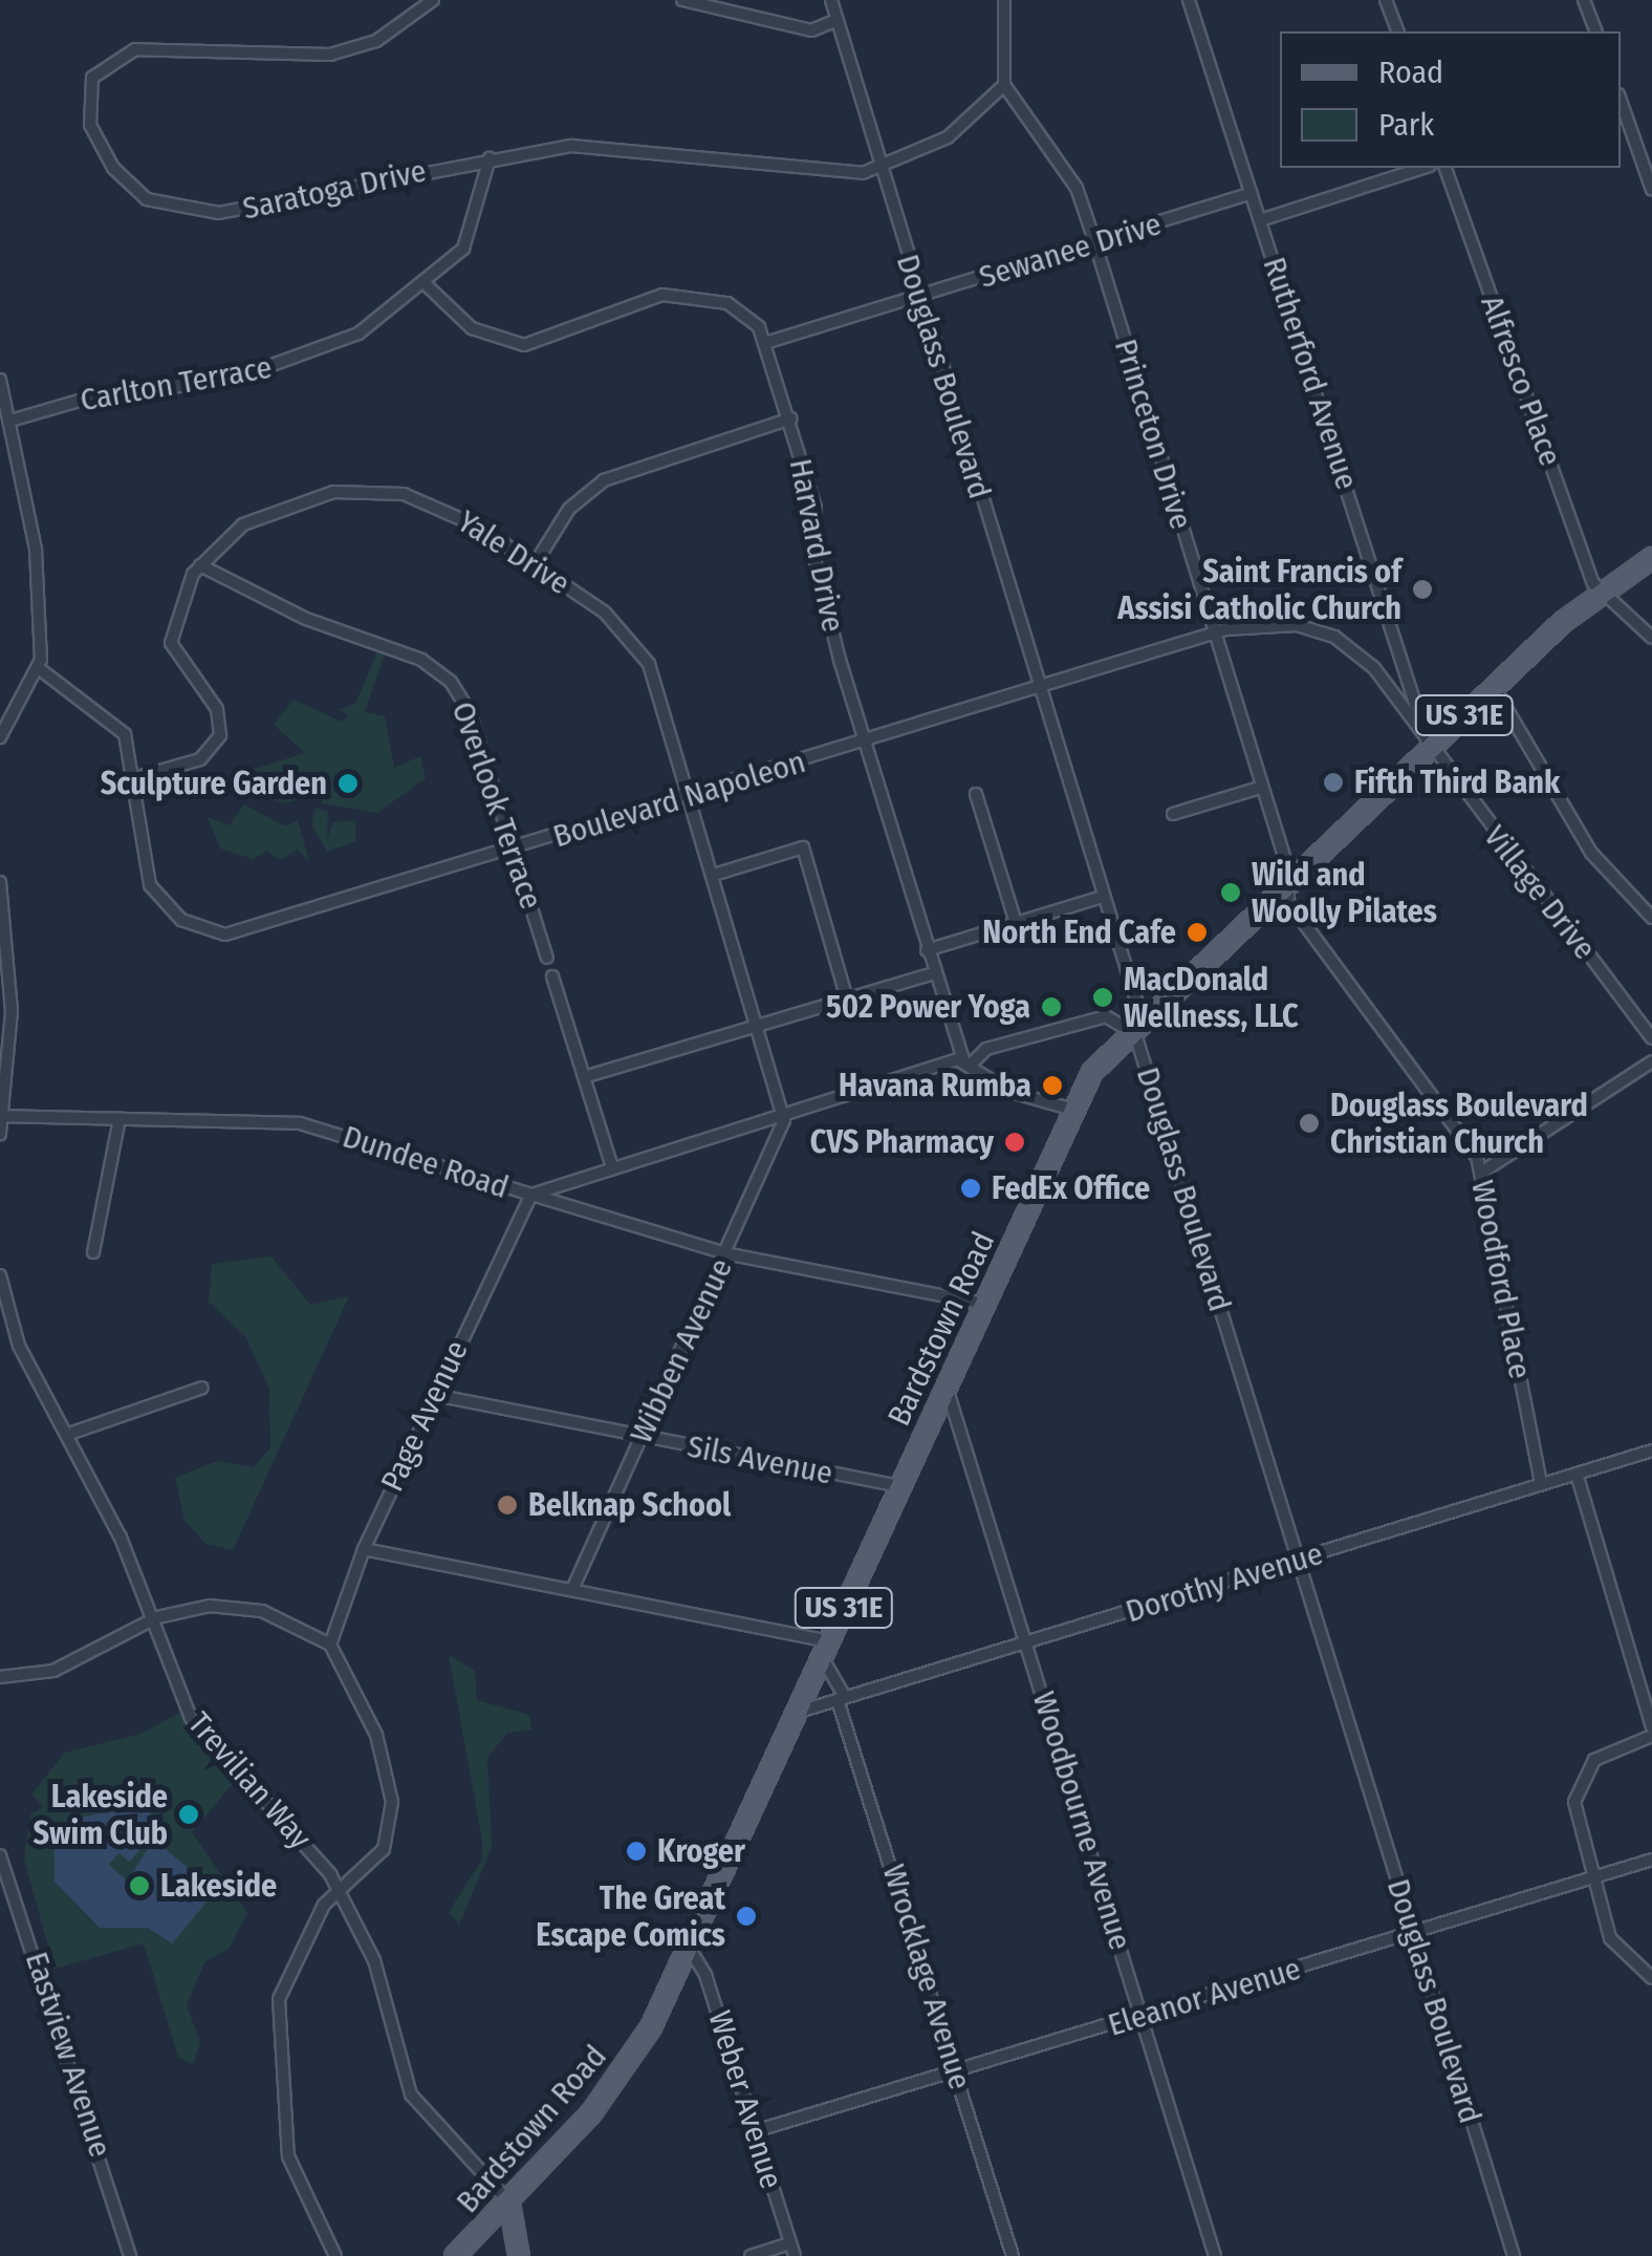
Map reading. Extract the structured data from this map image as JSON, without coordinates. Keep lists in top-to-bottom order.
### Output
{
  "streets": {
    "main road": ["US 31E", "Bardstown Road"],
    "street": [
      "Saratoga Drive",
      "Sewanee Drive",
      "Rutherford Avenue",
      "Douglass Boulevard",
      "Alfresco Place",
      "Carlton Terrace",
      "Princeton Drive",
      "Harvard Drive",
      "Yale Drive",
      "Boulevard Napoleon",
      "Overlook Terrace",
      "Village Drive",
      "Dundee Road",
      "Woodford Place",
      "Wibben Avenue",
      "Page Avenue",
      "Sils Avenue",
      "Dorothy Avenue",
      "Trevilian Way",
      "Woodbourne Avenue",
      "Wrocklage Avenue",
      "Eleanor Avenue",
      "Eastview Avenue",
      "Weber Avenue"
    ]
  },
  "crossings": [
    ["Saratoga Drive", "Douglass Boulevard"],
    ["Saratoga Drive", "Carlton Terrace"],
    ["Saratoga Drive", "Princeton Drive"],
    ["Sewanee Drive", "Rutherford Avenue"],
    ["Sewanee Drive", "Douglass Boulevard"],
    ["Sewanee Drive", "Princeton Drive"],
    ["Sewanee Drive", "Harvard Drive"],
    ["Rutherford Avenue", "Boulevard Napoleon"],
    ["Rutherford Avenue", "Village Drive"],
    ["Rutherford Avenue", "Bardstown Road"],
    ["Douglass Boulevard", "Boulevard Napoleon"],
    ["Douglass Boulevard", "Dundee Road"],
    ["Douglass Boulevard", "Bardstown Road"],
    ["Douglass Boulevard", "Dorothy Avenue"],
    ["Douglass Boulevard", "Eleanor Avenue"],
    ["Alfresco Place", "Bardstown Road"],
    ["Princeton Drive", "Boulevard Napoleon"],
    ["Princeton Drive", "Woodford Place"],
    ["Princeton Drive", "Bardstown Road"],
    ["Harvard Drive", "Boulevard Napoleon"],
    ["Harvard Drive", "Dundee Road"],
    ["Yale Drive", "Boulevard Napoleon"],
    ["Yale Drive", "Overlook Terrace"],
    ["Yale Drive", "Dundee Road"],
    ["Yale Drive", "Wibben Avenue"],
    ["Boulevard Napoleon", "Overlook Terrace"],
    ["Boulevard Napoleon", "Village Drive"],
    ["Boulevard Napoleon", "Bardstown Road"],
    ["Village Drive", "Bardstown Road"],
    ["Dundee Road", "Bardstown Road"],
    ["Dundee Road", "Wibben Avenue"],
    ["Dundee Road", "Page Avenue"],
    ["Woodford Place", "Bardstown Road"],
    ["Woodford Place", "Dorothy Avenue"],
    ["Bardstown Road", "Sils Avenue"],
    ["Bardstown Road", "Dorothy Avenue"],
    ["Bardstown Road", "Trevilian Way"],
    ["Bardstown Road", "Woodbourne Avenue"],
    ["Bardstown Road", "Wrocklage Avenue"],
    ["Bardstown Road", "Weber Avenue"],
    ["Wibben Avenue", "Sils Avenue"],
    ["Page Avenue", "Sils Avenue"],
    ["Dorothy Avenue", "Woodbourne Avenue"],
    ["Dorothy Avenue", "Wrocklage Avenue"],
    ["Woodbourne Avenue", "Eleanor Avenue"],
    ["Wrocklage Avenue", "Eleanor Avenue"],
    ["Eleanor Avenue", "Weber Avenue"]
  ],
  "places": [
    "Saint Francis of Assisi Catholic Church",
    "Fifth Third Bank",
    "Sculpture Garden",
    "Wild and Woolly Pilates",
    "North End Cafe",
    "MacDonald Wellness, LLC",
    "502 Power Yoga",
    "Havana Rumba",
    "Douglass Boulevard Christian Church",
    "CVS Pharmacy",
    "FedEx Office",
    "Belknap School",
    "Lakeside Swim Club",
    "Kroger",
    "Lakeside",
    "The Great Escape Comics"
  ],
  "legend": ["Road", "Park"]
}
